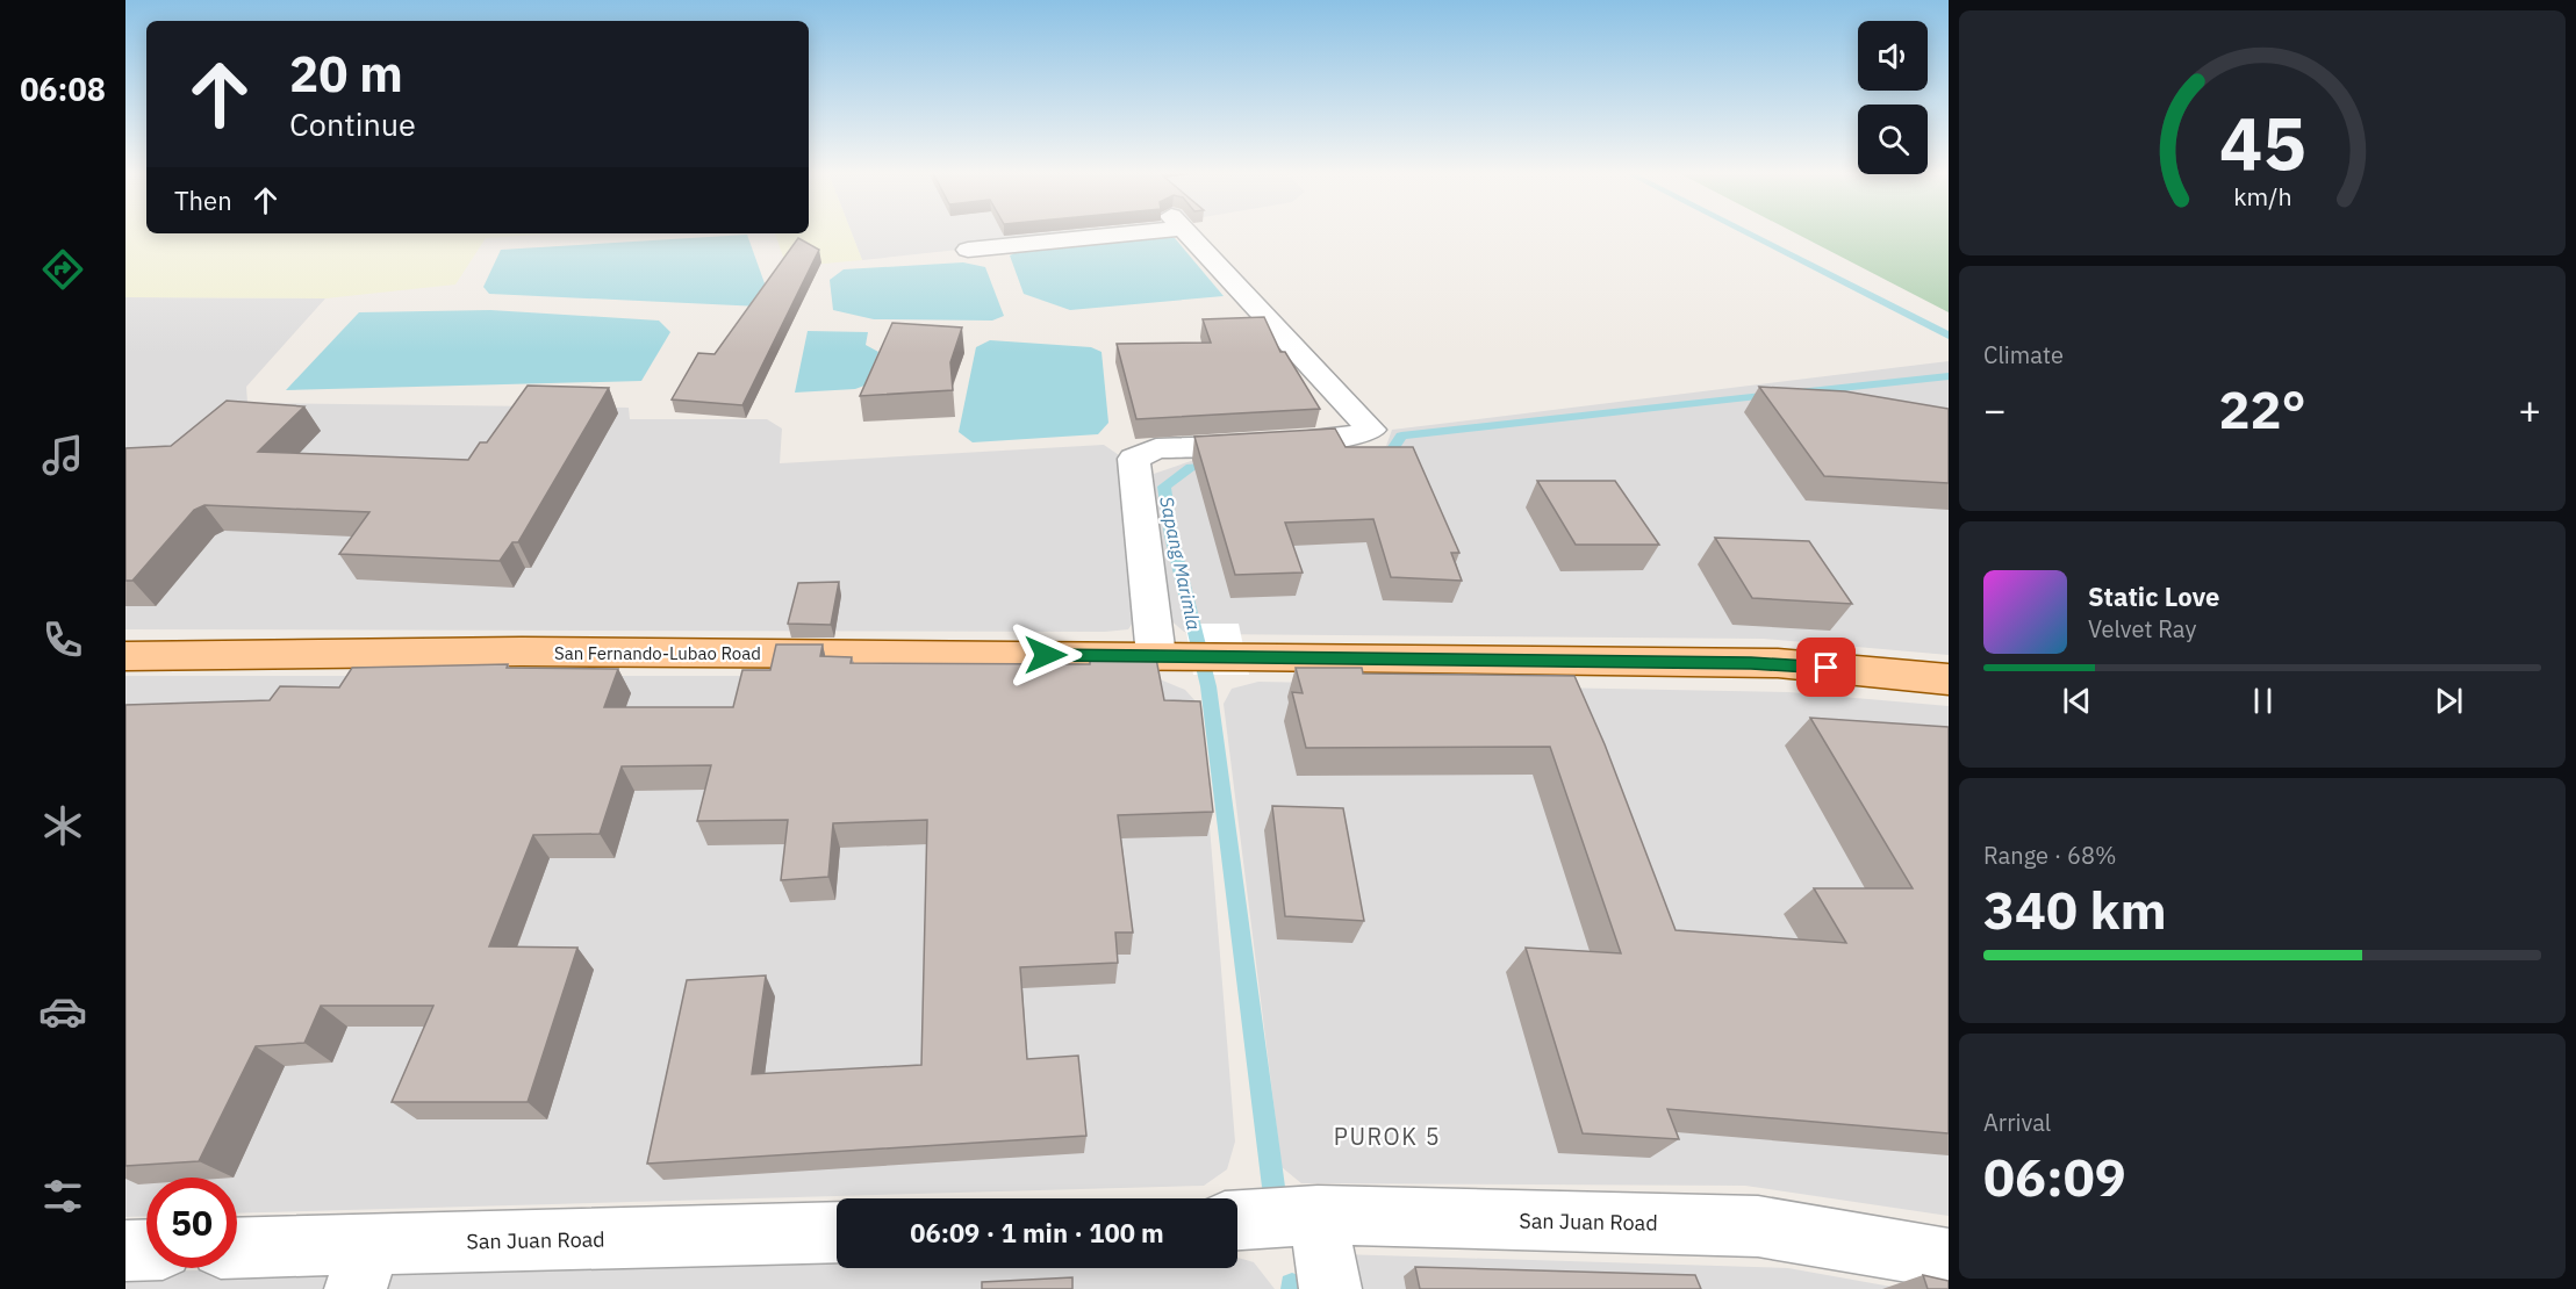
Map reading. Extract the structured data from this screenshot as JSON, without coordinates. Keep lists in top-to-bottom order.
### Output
{
  "streets": {
    "main road": ["San Fernando-Lubao Road"],
    "street": ["San Juan Road"]
  },
  "districts": ["PUROK 5"],
  "water": ["Sapang Marimla"],
  "page": {
    "tabs": "06:08",
    "turn": ["20 m", "Continue"],
    "then": "Then",
    "tile": [
      "Climate",
      ["Range · 68%", "340 km"],
      ["Arrival", "06:09"]
    ],
    "heat": ["−", "22°", "+"],
    "song": ["Static Love", "Velvet Ray"],
    "limit": "50",
    "trip": "06:09 · 1 min · 100 m",
    "gauge": ["45", "km/h"]
  }
}
